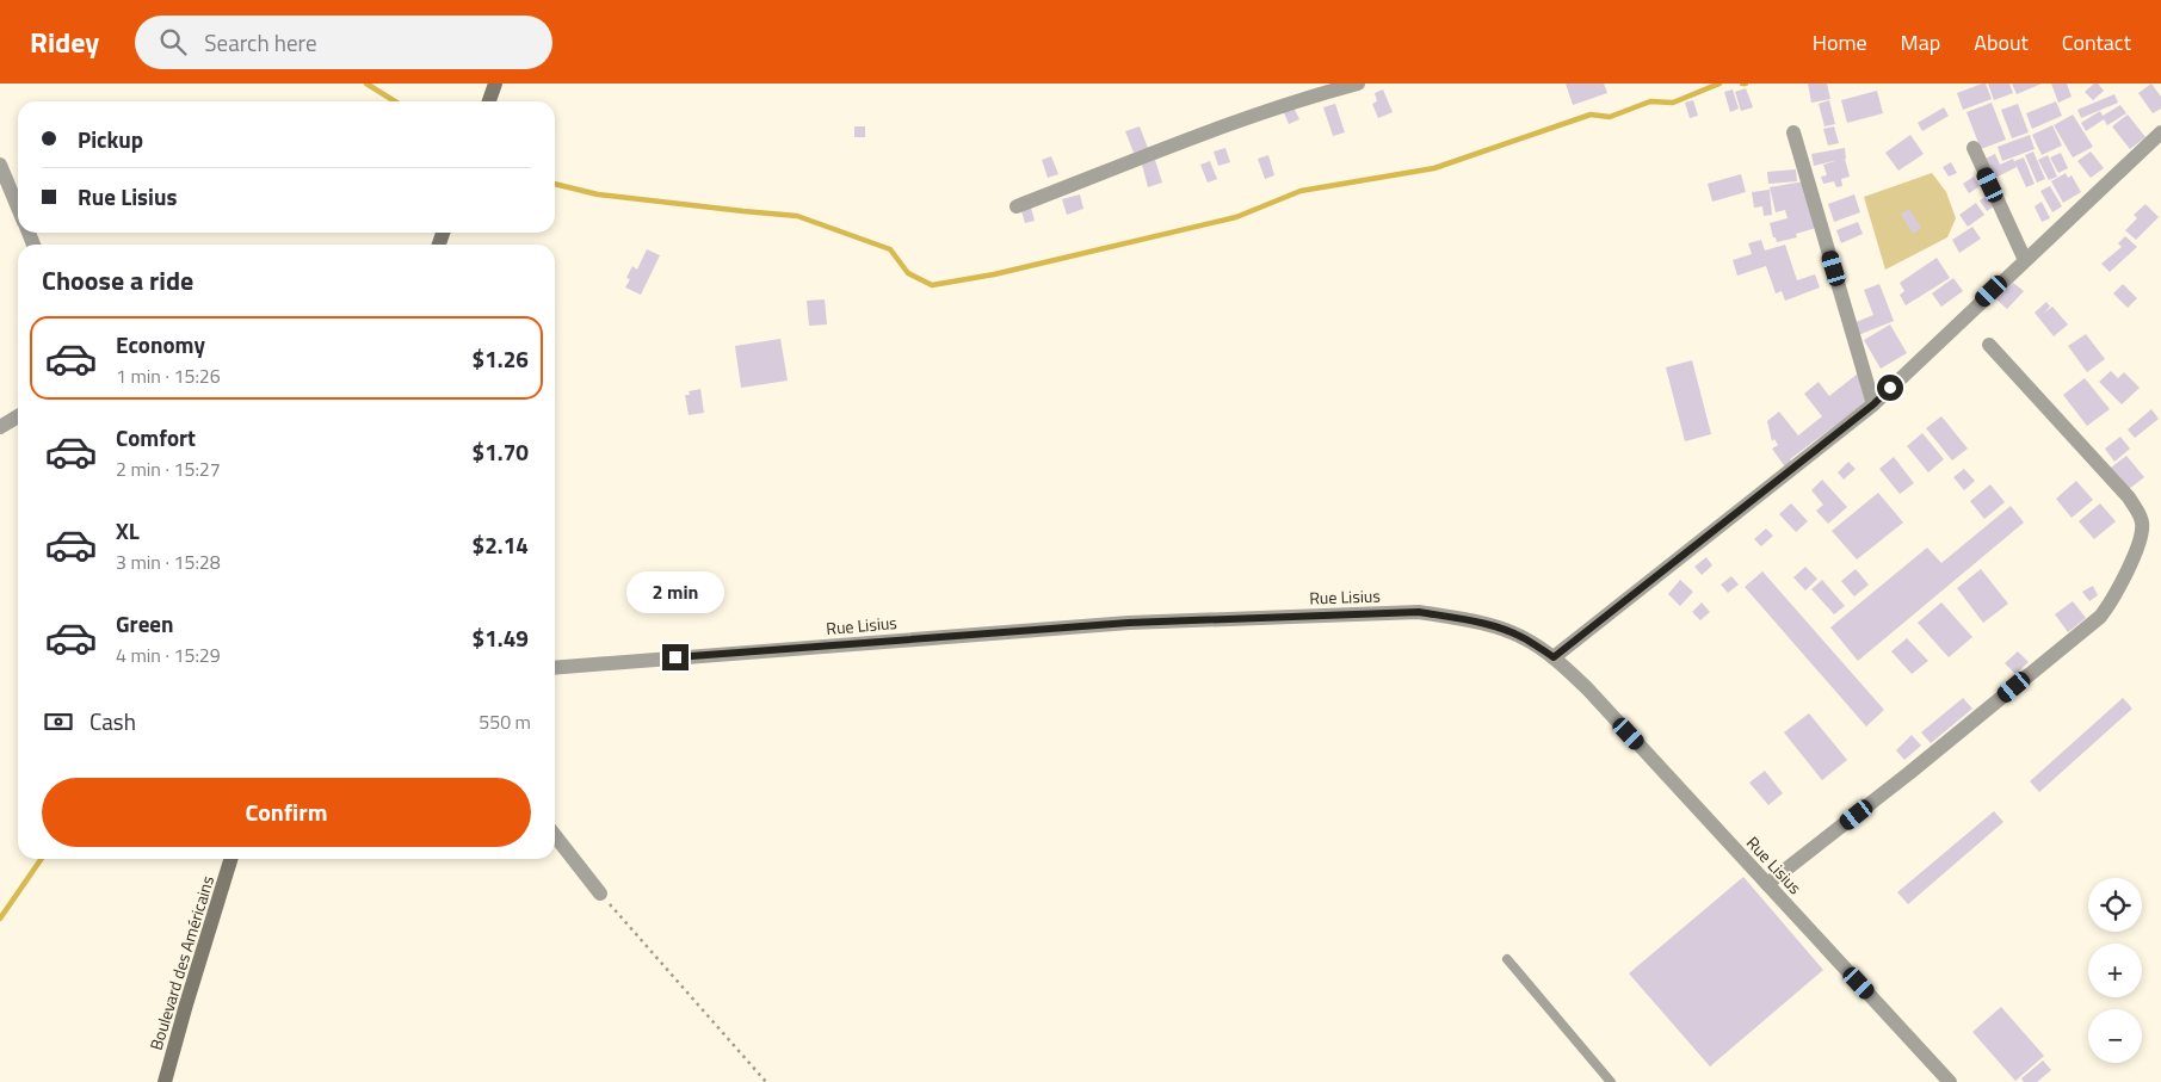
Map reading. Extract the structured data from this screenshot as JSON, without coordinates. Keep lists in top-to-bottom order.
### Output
{
  "streets": {
    "main road": ["Boulevard des Américains"],
    "street": ["Rue Lisius"]
  },
  "page": {
    "header": "Ridey",
    "search": "Search here",
    "nav": [
      "Home",
      "Map",
      "About",
      "Contact"
    ],
    "banner": ["Pickup", "Rue Lisius"],
    "heading": "Choose a ride",
    "list": [
      {
        "name": "Economy",
        "note": "1 min · 15:26",
        "value": "$1.26"
      },
      {
        "name": "Comfort",
        "note": "2 min · 15:27",
        "value": "$1.70"
      },
      {
        "name": "XL",
        "note": "3 min · 15:28",
        "value": "$2.14"
      },
      {
        "name": "Green",
        "note": "4 min · 15:29",
        "value": "$1.49"
      }
    ],
    "bubble": "2 min",
    "pay": ["Cash", "550 m"],
    "buttons": "Confirm",
    "map_buttons": ["+", "−"]
  }
}
